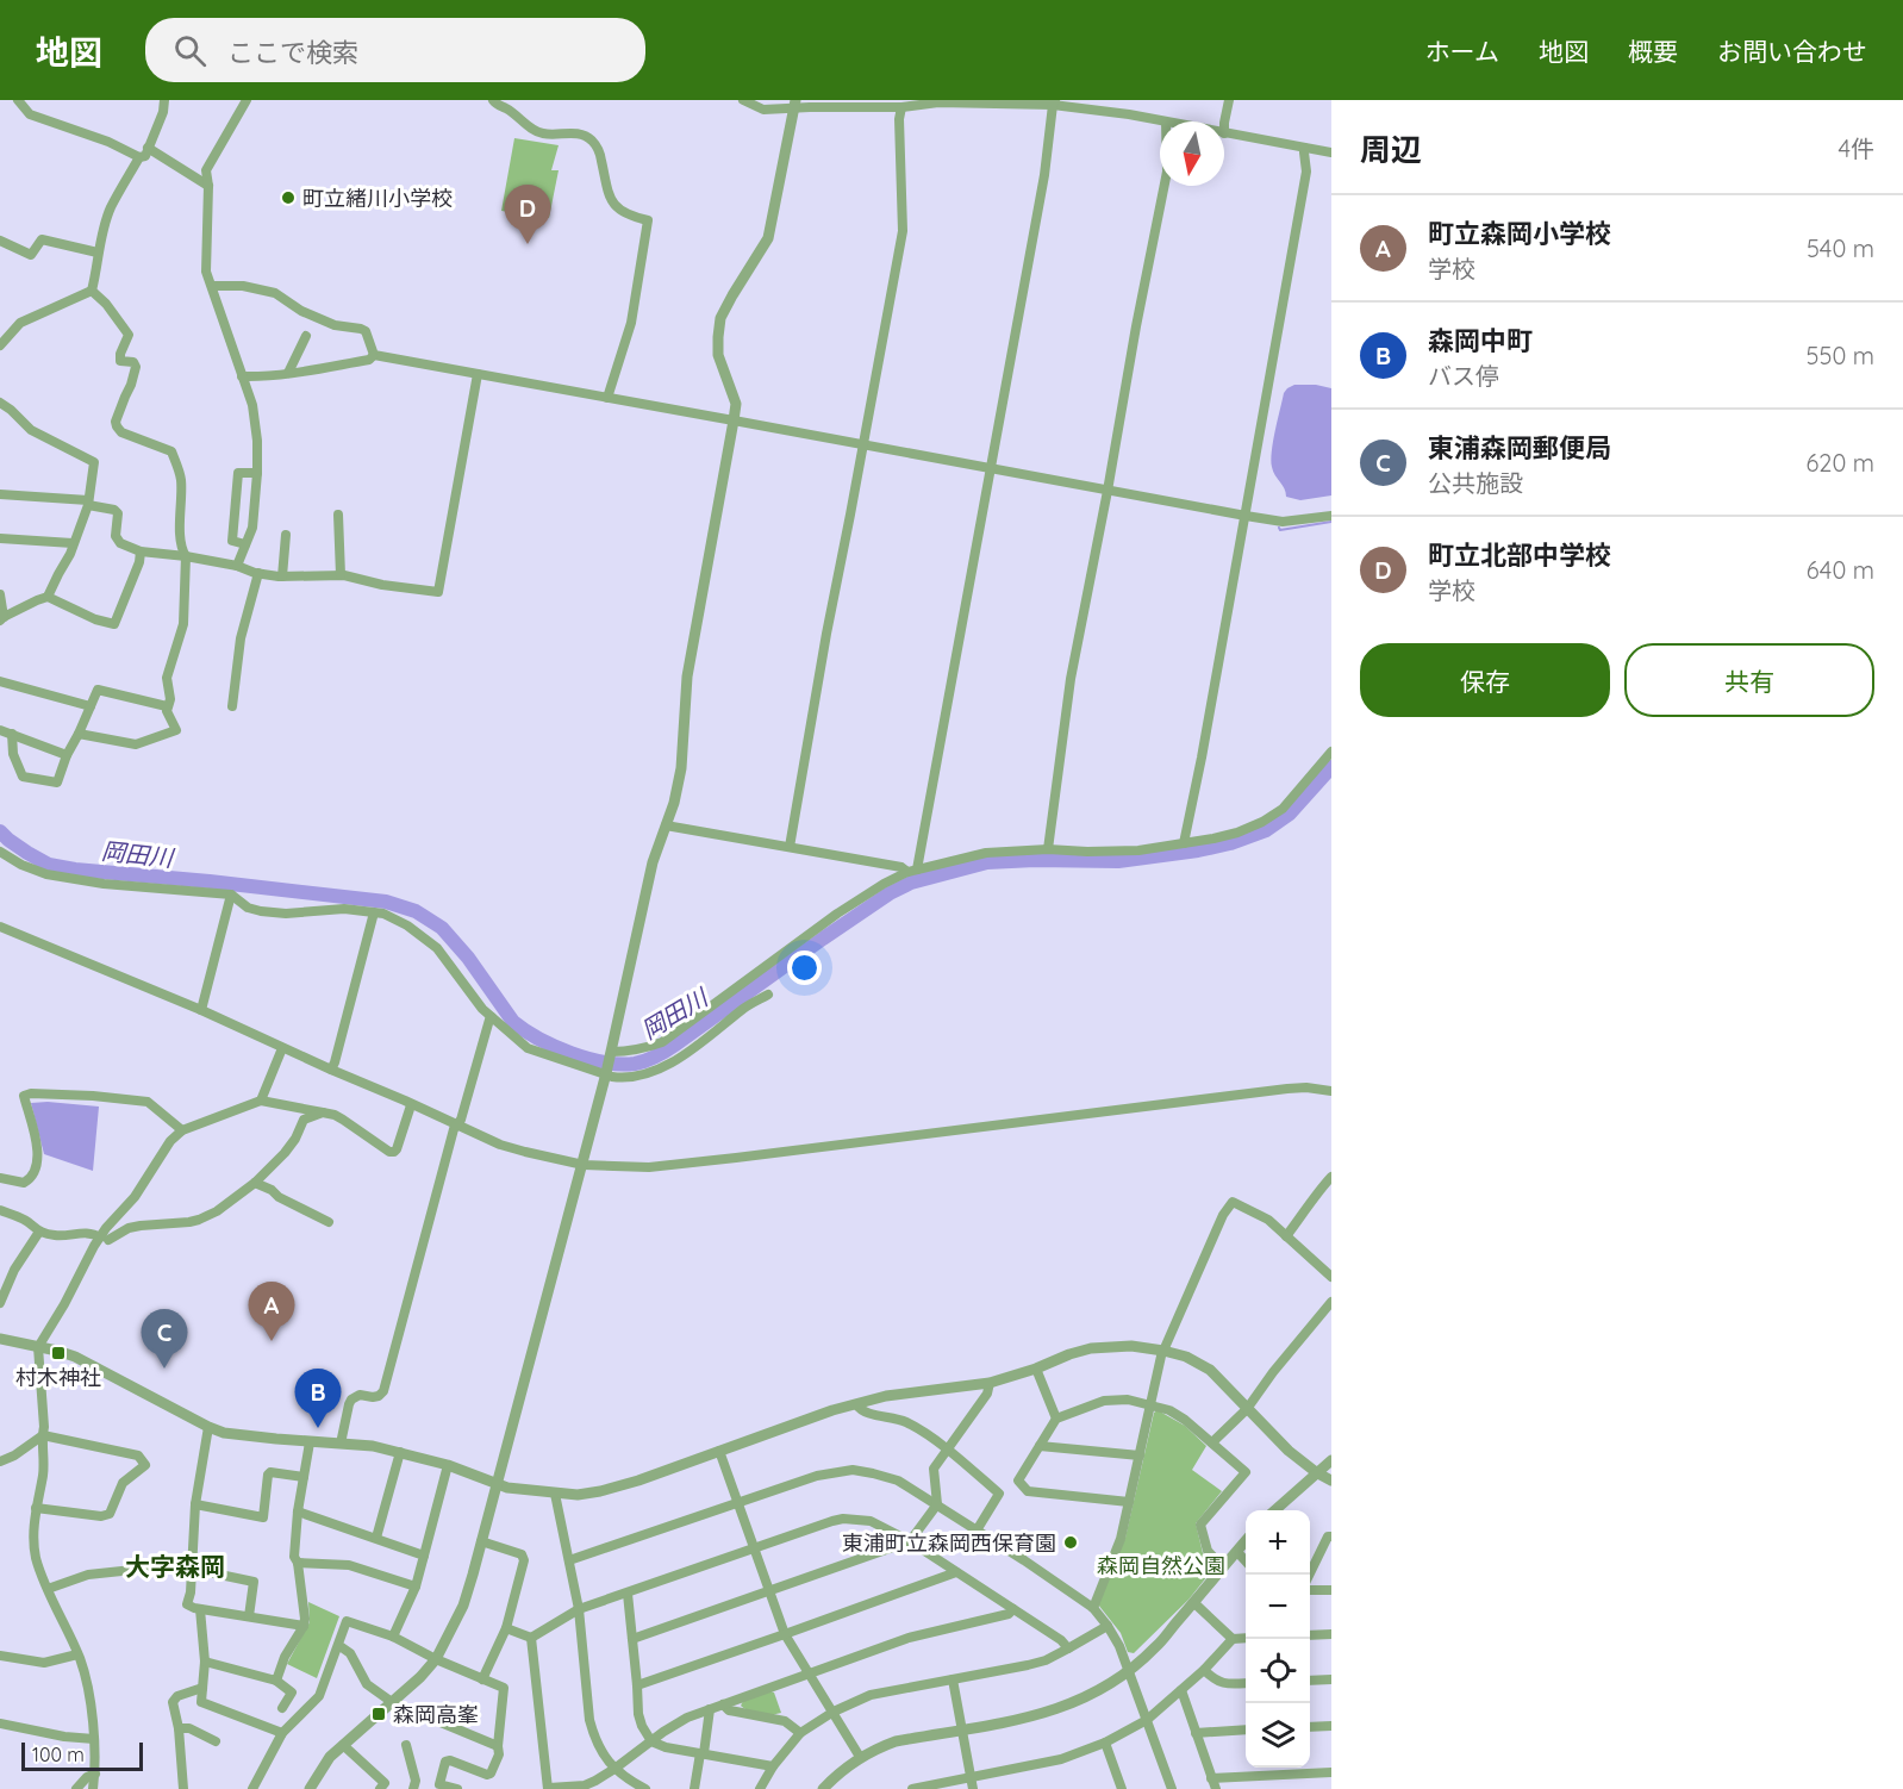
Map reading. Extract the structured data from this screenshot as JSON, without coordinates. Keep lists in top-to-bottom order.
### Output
{
  "districts": ["大字森岡"],
  "water": ["岡田川"],
  "parks": ["森岡自然公園"],
  "places": {
    "other": ["町立緒川小学校", "東浦町立森岡西保育園"],
    "transit": ["村木神社", "森岡高峯"]
  },
  "scale_bar": "100 m",
  "north": "bottom",
  "page": {
    "header": "地図",
    "search": "ここで検索",
    "nav": [
      "ホーム",
      "地図",
      "概要",
      "お問い合わせ"
    ],
    "heading": ["周辺", "4件"],
    "pins": [
      "D",
      "A",
      "C",
      "B"
    ],
    "list": [
      {
        "mark": "A",
        "name": "町立森岡小学校",
        "note": "学校",
        "value": "540 m"
      },
      {
        "mark": "B",
        "name": "森岡中町",
        "note": "バス停",
        "value": "550 m"
      },
      {
        "mark": "C",
        "name": "東浦森岡郵便局",
        "note": "公共施設",
        "value": "620 m"
      },
      {
        "mark": "D",
        "name": "町立北部中学校",
        "note": "学校",
        "value": "640 m"
      }
    ],
    "buttons": ["保存", "共有"],
    "map_buttons": ["+", "−"],
    "scale": "100 m"
  }
}
